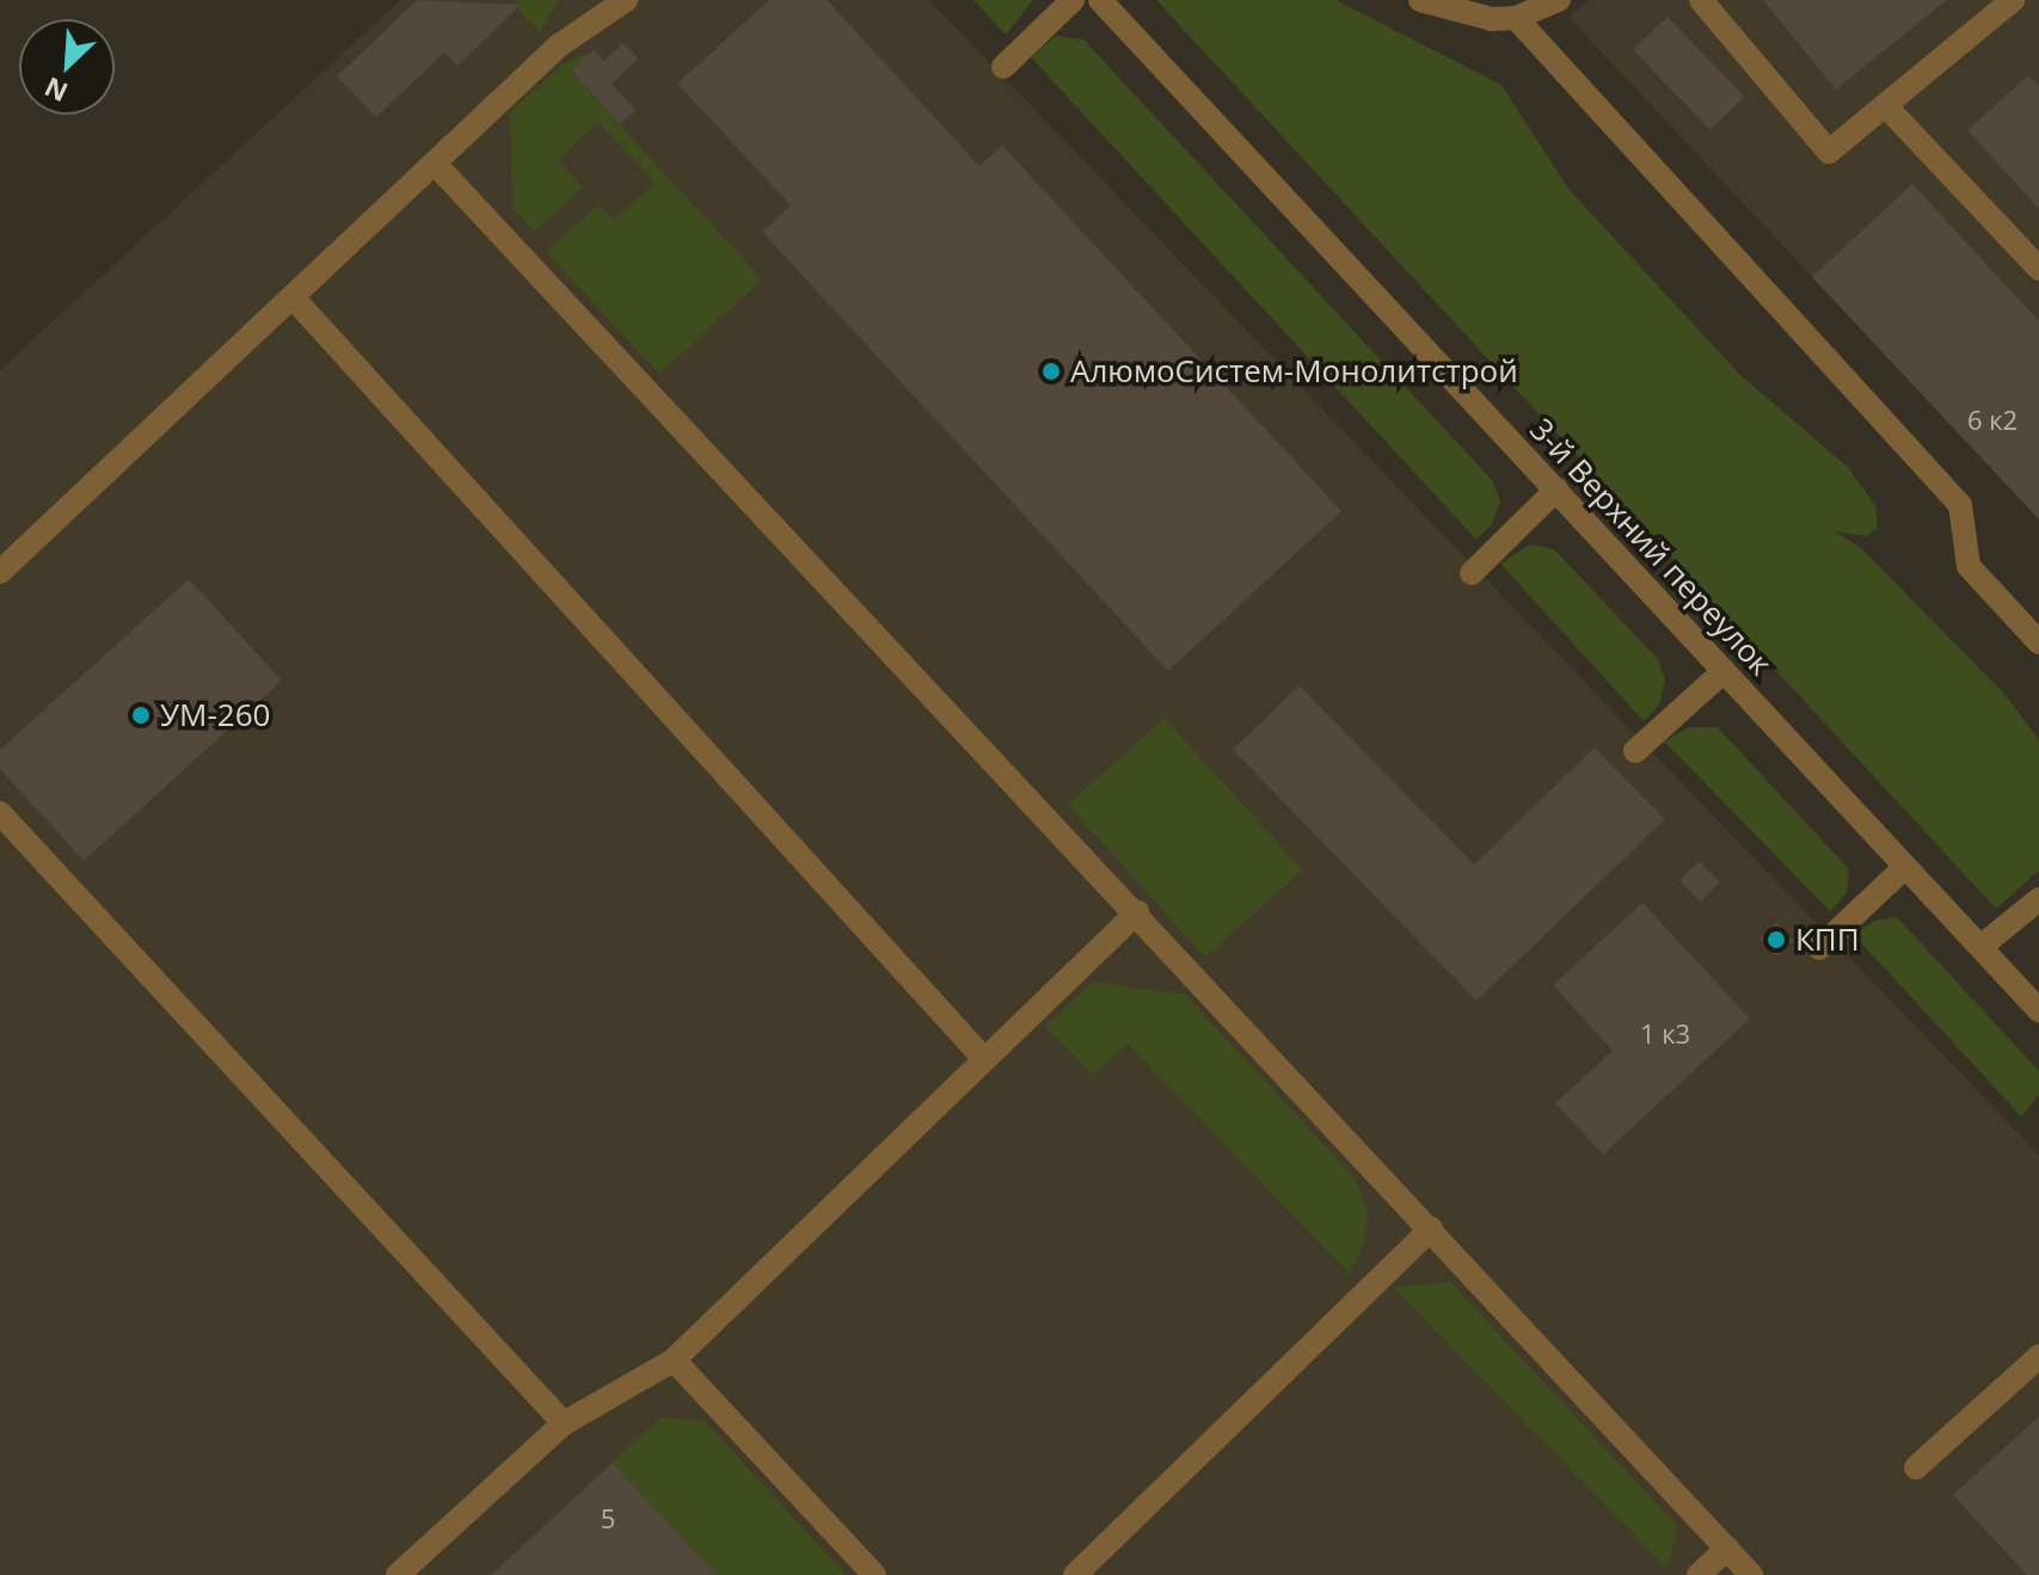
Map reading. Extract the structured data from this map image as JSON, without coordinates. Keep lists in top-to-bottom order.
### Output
{
  "streets": {
    "street": ["3-й Верхний переулок"]
  },
  "places": ["АлюмоСистем-Монолитстрой", "УМ-260", "КПП"],
  "house_numbers": ["6 к2", "1 к3", "5"],
  "north": "bottom left"
}
